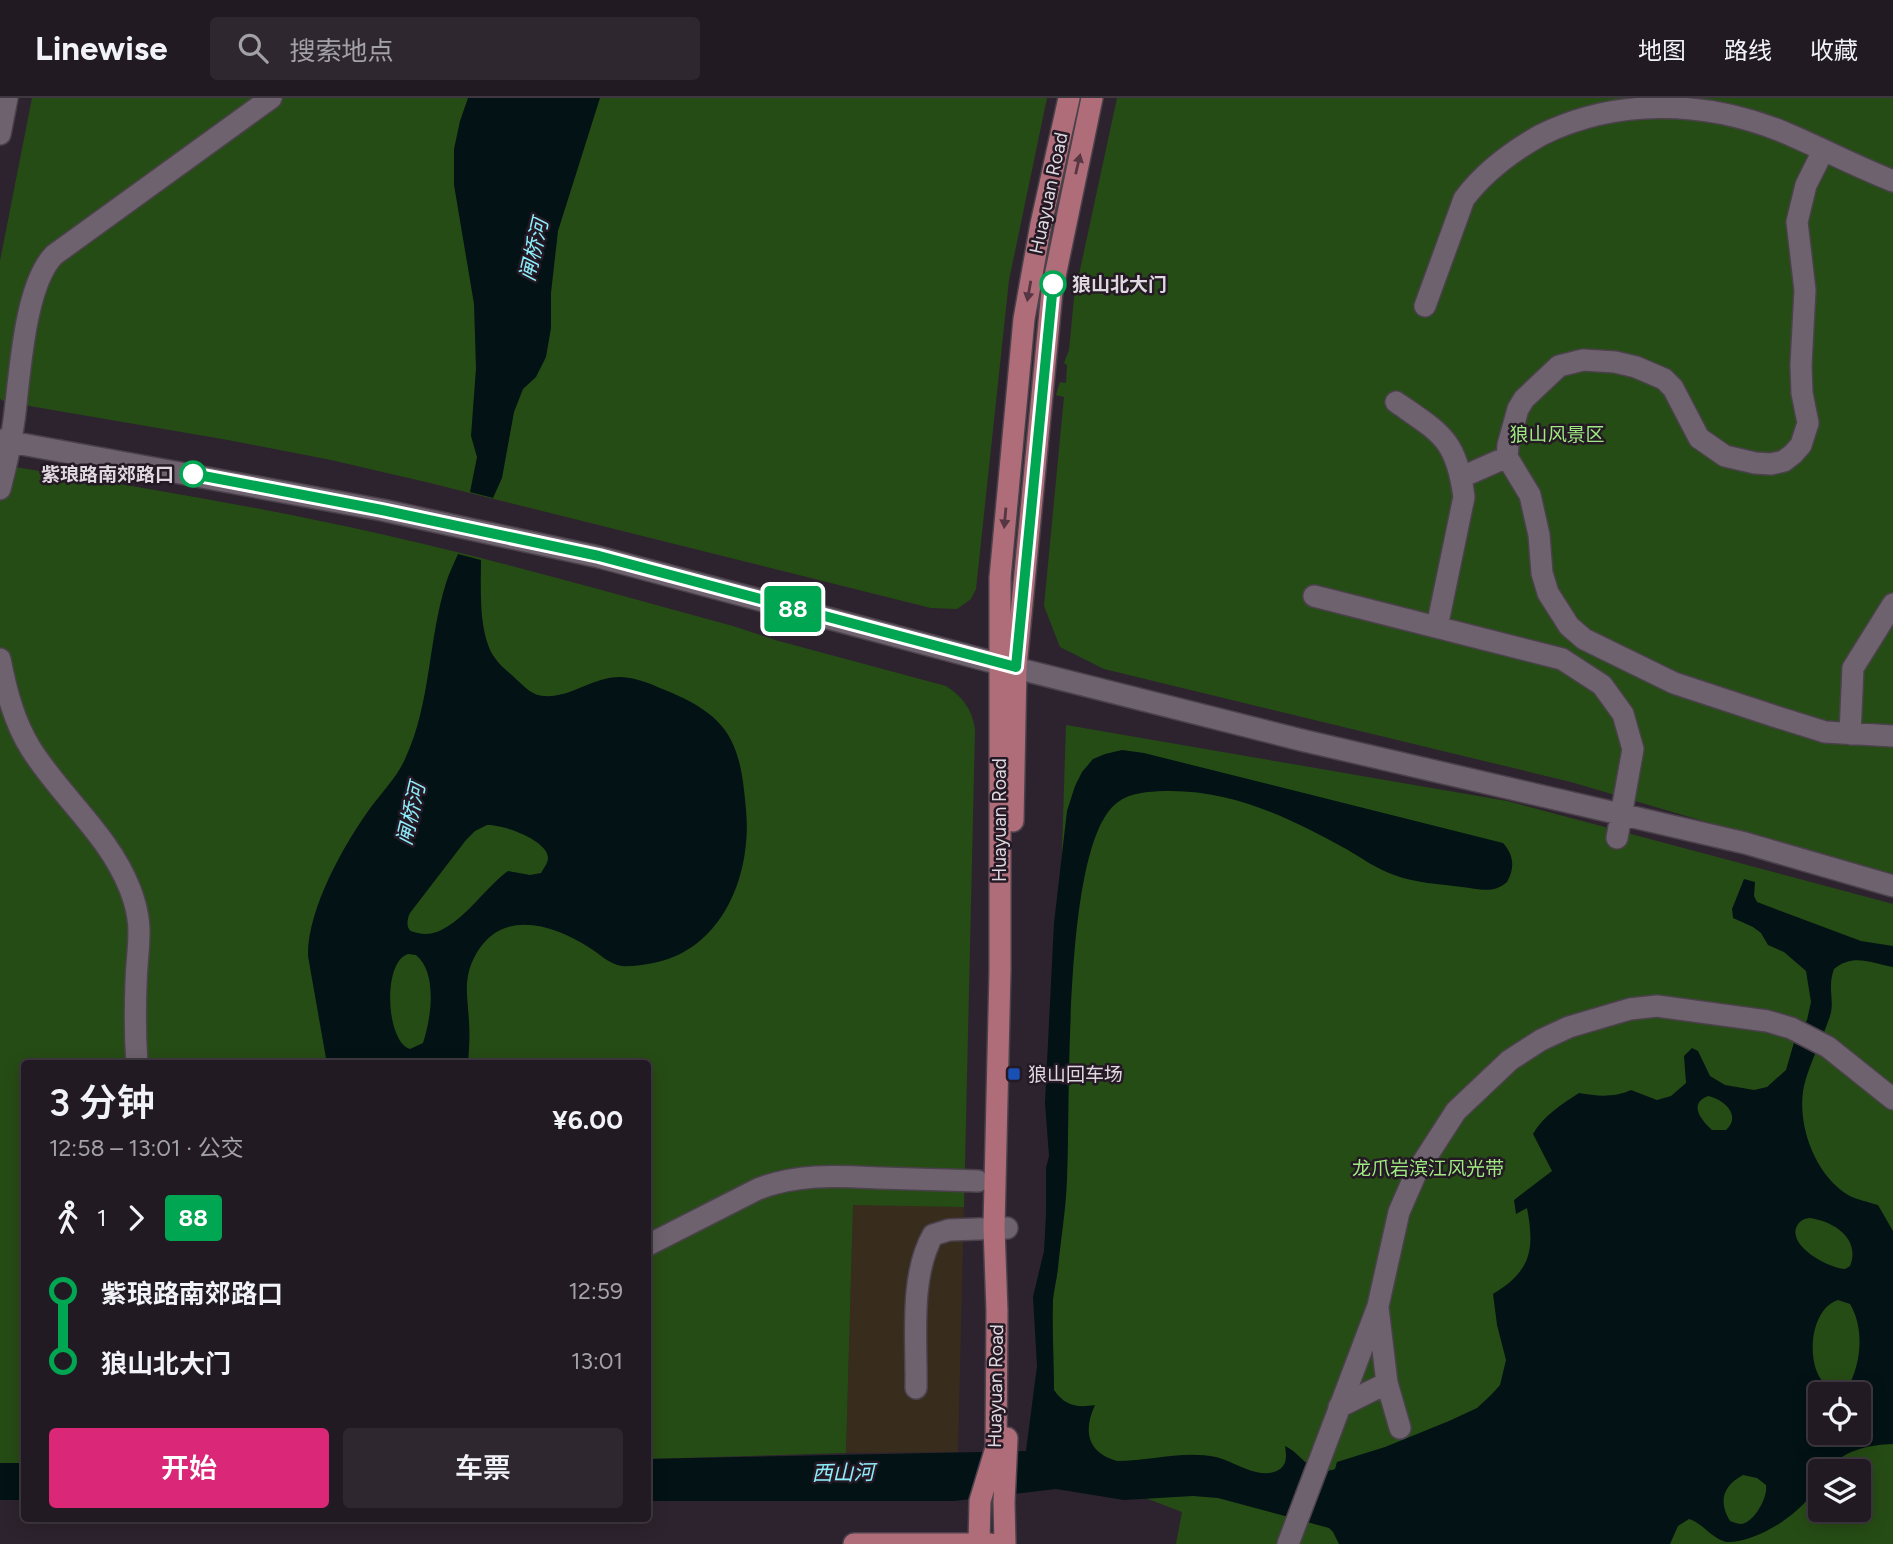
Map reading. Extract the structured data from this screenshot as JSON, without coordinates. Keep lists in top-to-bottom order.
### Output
{
  "streets": {
    "main road": ["Huayuan Road"]
  },
  "water": ["闸桥河", "西山河"],
  "parks": ["狼山风景区", "龙爪岩滨江风光带"],
  "places": {
    "other": ["狼山北大门", "紫琅路南郊路口"],
    "transit": ["狼山回车场"]
  },
  "lines": ["bus line 88"],
  "page": {
    "header": "Linewise",
    "search": "搜索地点",
    "nav": ["地图", "路线", "收藏"],
    "on_map": "88",
    "heading": ["3 分钟", "12:58 – 13:01 · 公交", "¥6.00"],
    "legs": ["1", "88"],
    "list": [
      {
        "name": "紫琅路南郊路口",
        "value": "12:59"
      },
      {
        "name": "狼山北大门",
        "value": "13:01"
      }
    ],
    "buttons": ["开始", "车票"]
  }
}
